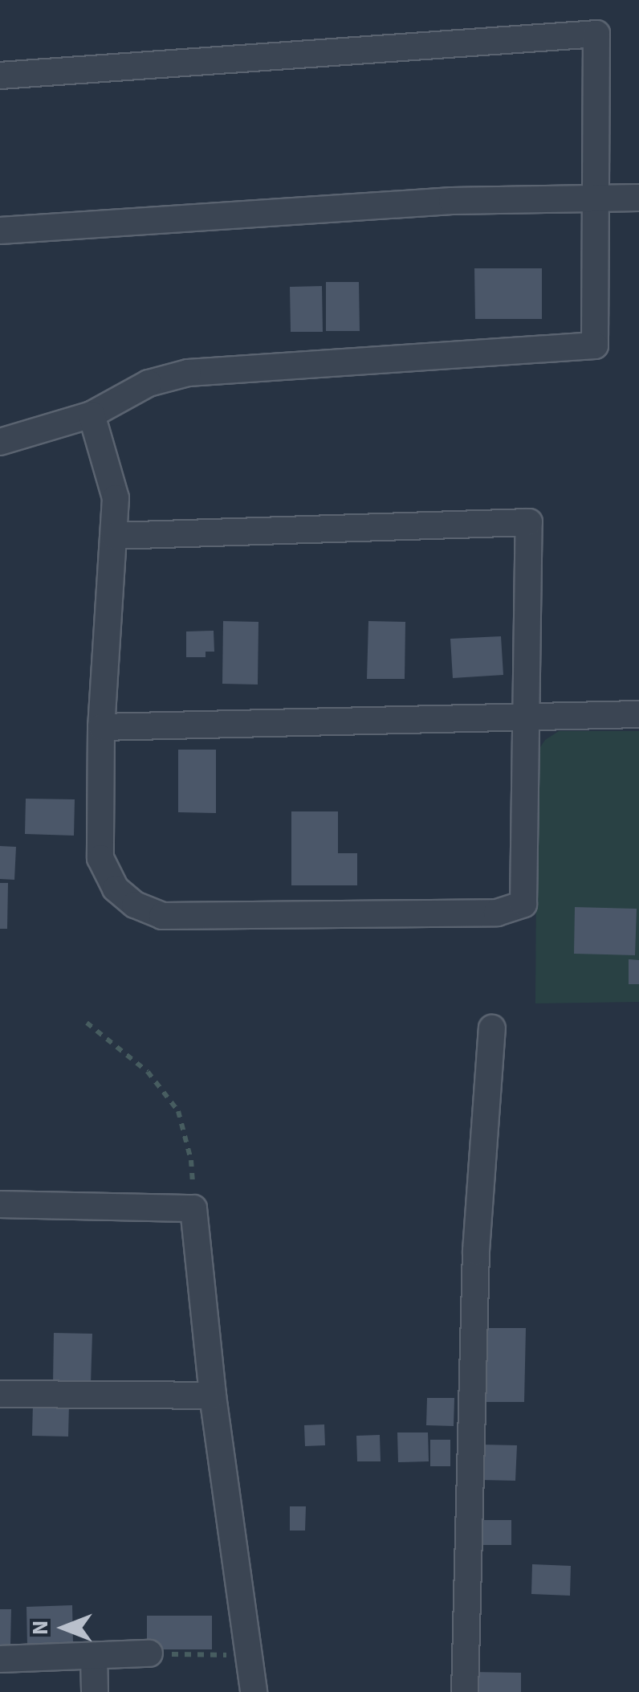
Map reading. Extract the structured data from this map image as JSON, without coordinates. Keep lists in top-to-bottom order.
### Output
{
  "north": "left"
}
